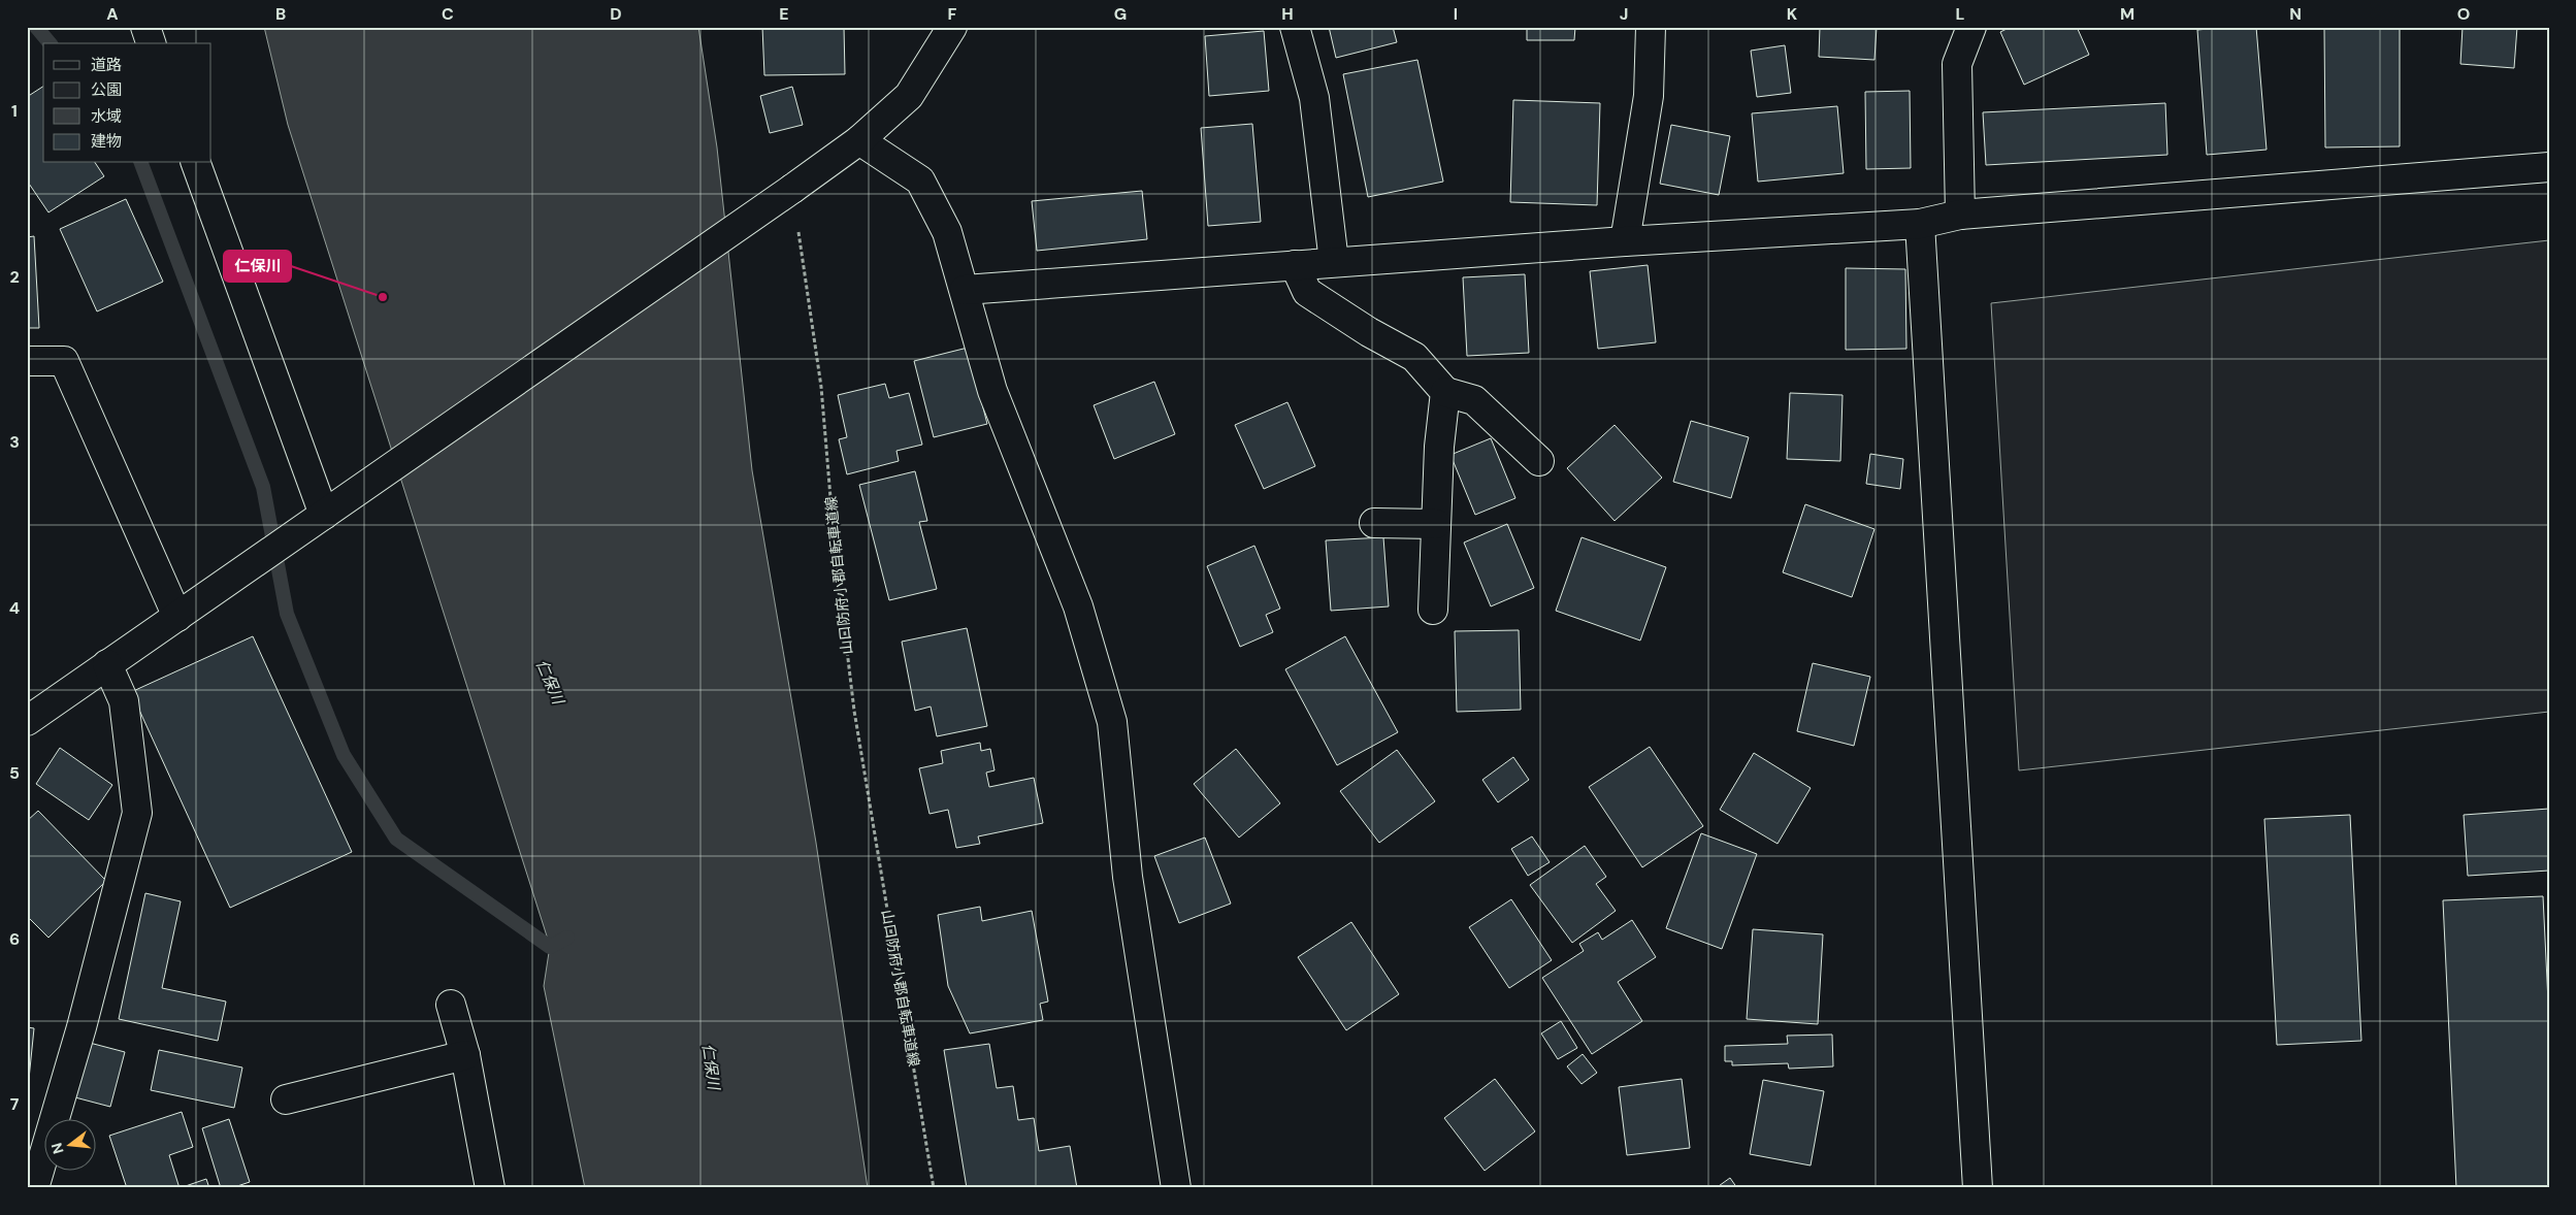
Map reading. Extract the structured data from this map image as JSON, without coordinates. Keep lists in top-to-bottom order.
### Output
{
  "streets": {
    "path": ["山口防府小郡自転車道線"]
  },
  "water": ["仁保川"],
  "places": ["仁保川"],
  "legend": [
    "道路",
    "公園",
    "水域",
    "建物"
  ],
  "north": "left",
  "grid": {
    "columns": [
      "A",
      "B",
      "C",
      "D",
      "E",
      "F",
      "G",
      "H",
      "I",
      "J",
      "K",
      "L",
      "M",
      "N",
      "O"
    ],
    "rows": [
      "1",
      "2",
      "3",
      "4",
      "5",
      "6",
      "7"
    ]
  }
}
